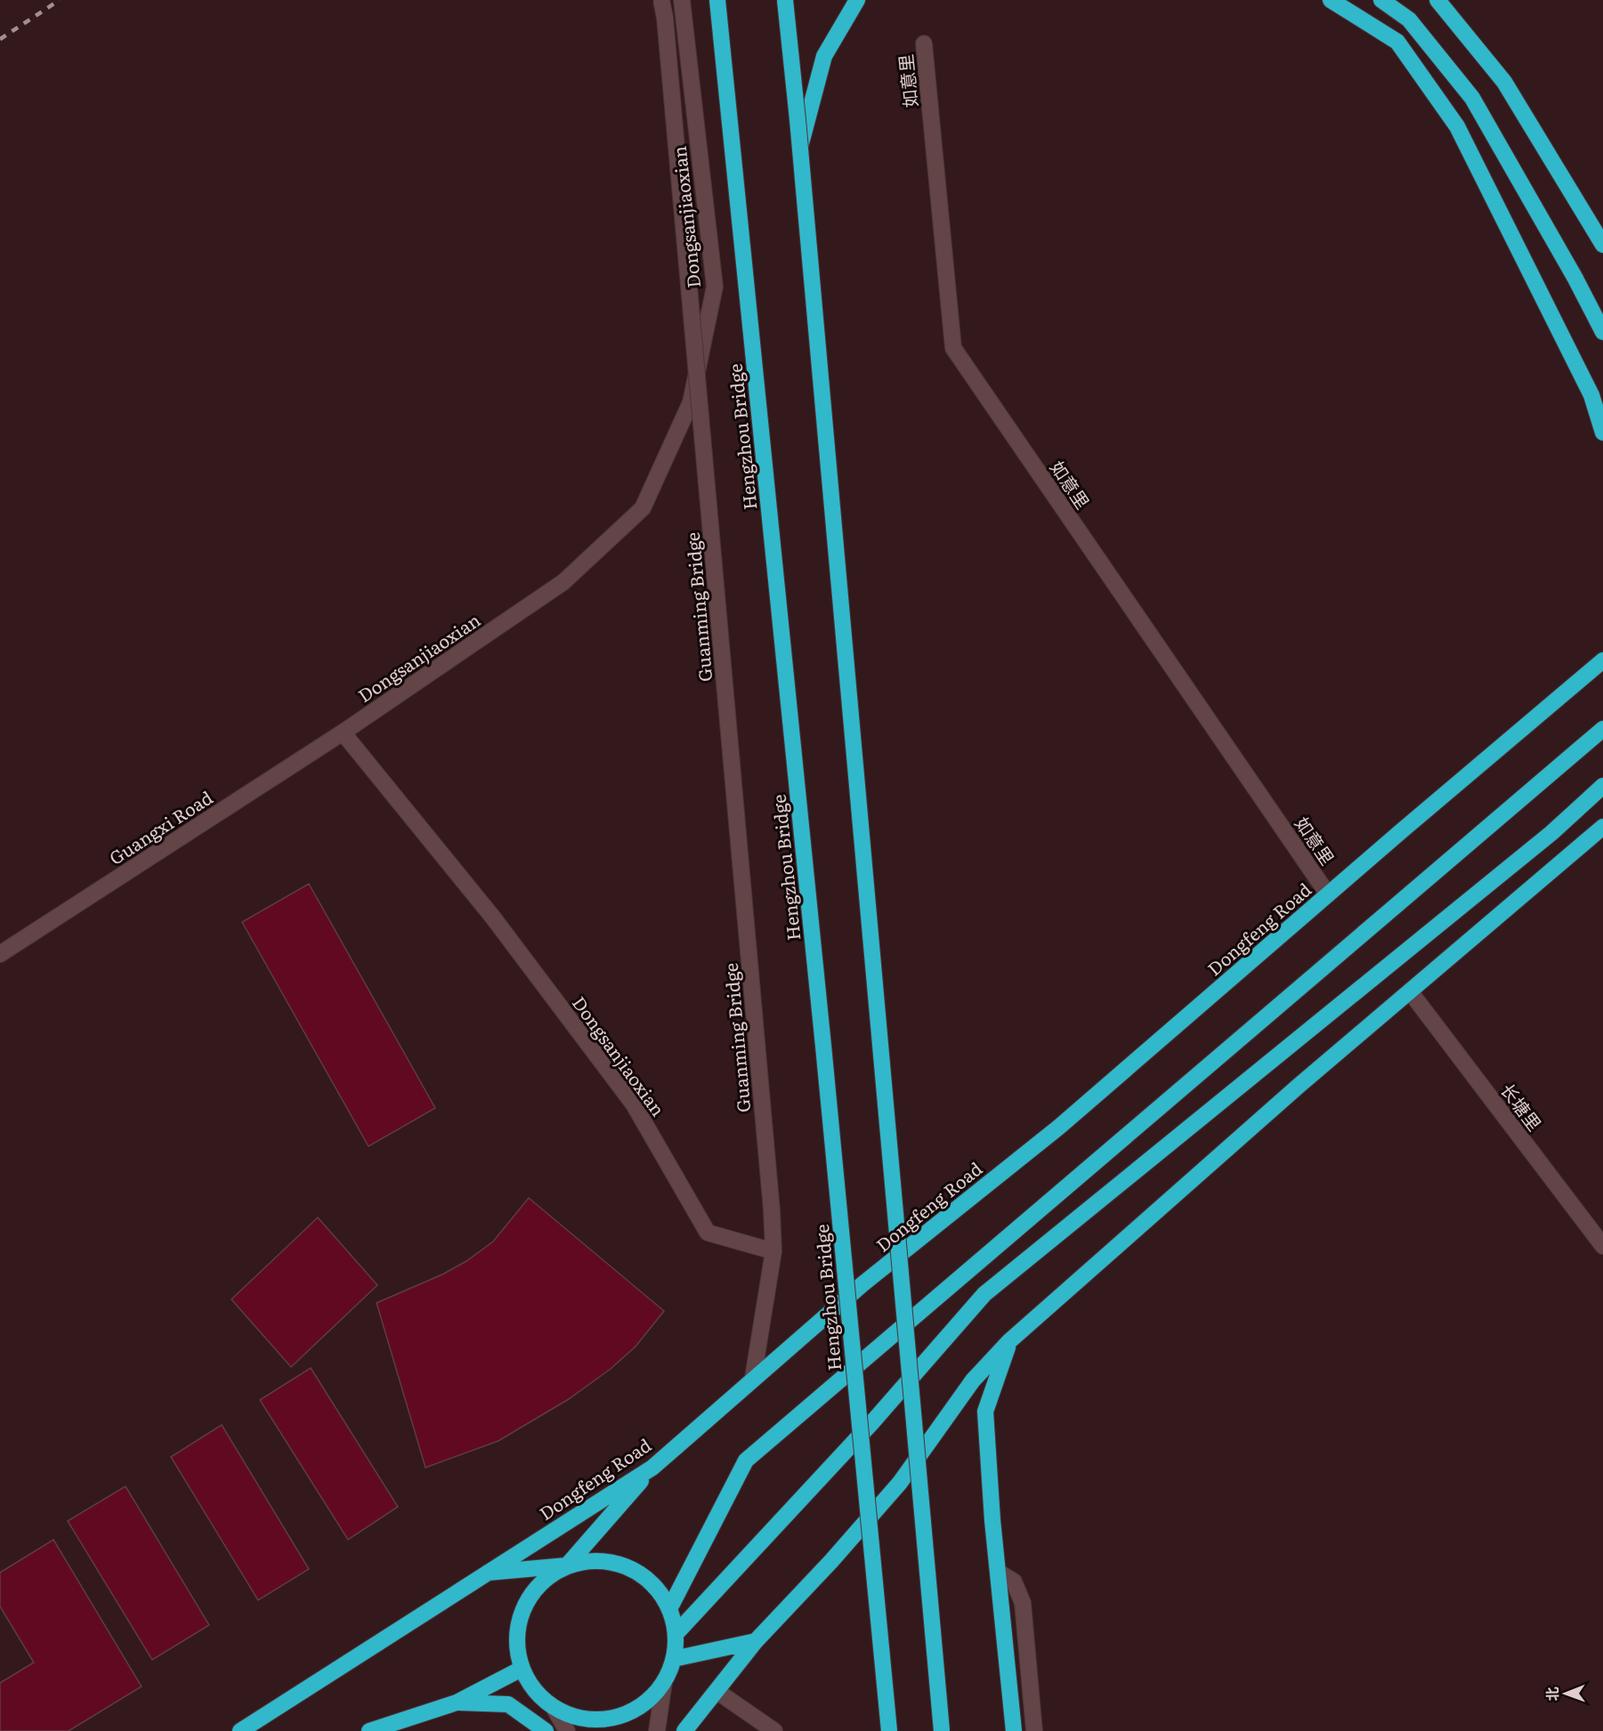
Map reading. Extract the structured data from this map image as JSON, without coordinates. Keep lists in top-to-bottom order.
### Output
{
  "streets": {
    "highway": ["Hengzhou Bridge", "Dongfeng Road"],
    "street": [
      "如意里",
      "Dongsanjiaoxian",
      "Guanming Bridge",
      "Guangxi Road",
      "长塘里"
    ]
  },
  "crossings": [
    ["如意里", "Dongfeng Road"],
    ["Dongsanjiaoxian", "Guanming Bridge"],
    ["Dongsanjiaoxian", "Guangxi Road"],
    ["Guanming Bridge", "Dongfeng Road"]
  ],
  "north": "left"
}
